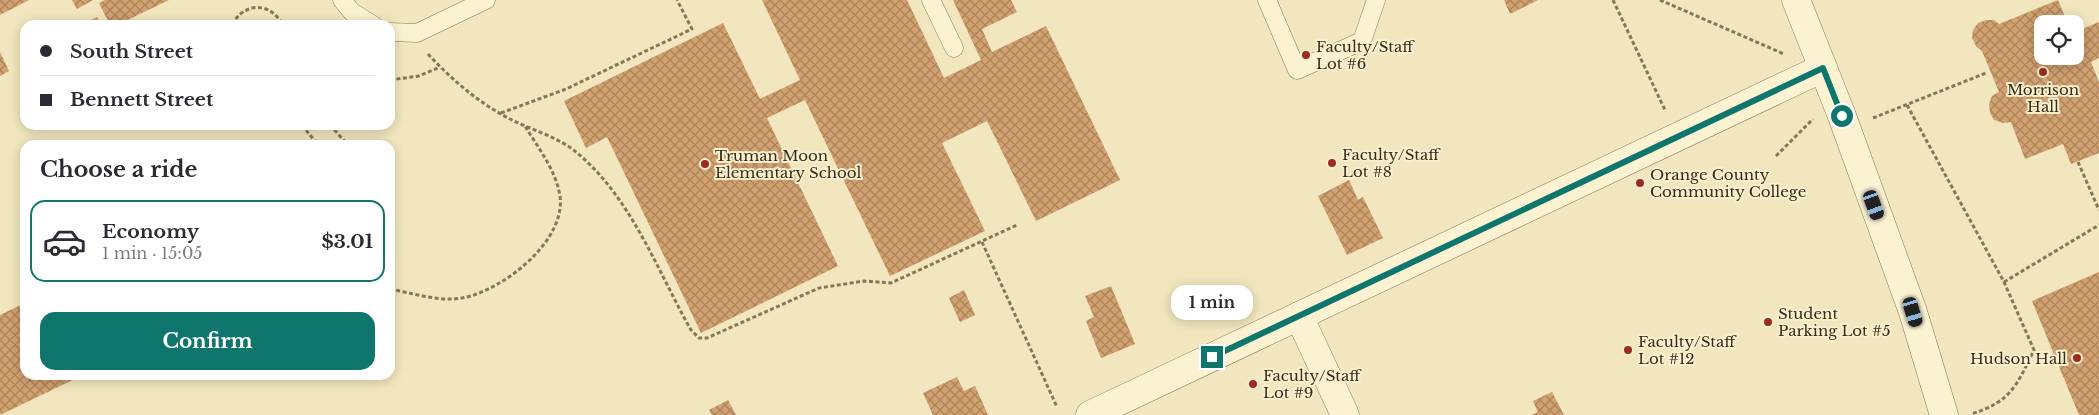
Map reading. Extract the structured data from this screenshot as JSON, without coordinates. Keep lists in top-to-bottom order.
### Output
{
  "places": [
    "Faculty/Staff Lot #6",
    "Morrison Hall",
    "Faculty/Staff Lot #8",
    "Truman Moon Elementary School",
    "Orange County Community College",
    "Student Parking Lot #5",
    "Faculty/Staff Lot #12",
    "Hudson Hall",
    "Faculty/Staff Lot #9"
  ],
  "page": {
    "banner": ["South Street", "Bennett Street"],
    "heading": "Choose a ride",
    "list": [
      {
        "name": "Economy",
        "note": "1 min · 15:05",
        "value": "$3.01"
      }
    ],
    "bubble": "1 min",
    "buttons": "Confirm"
  }
}
